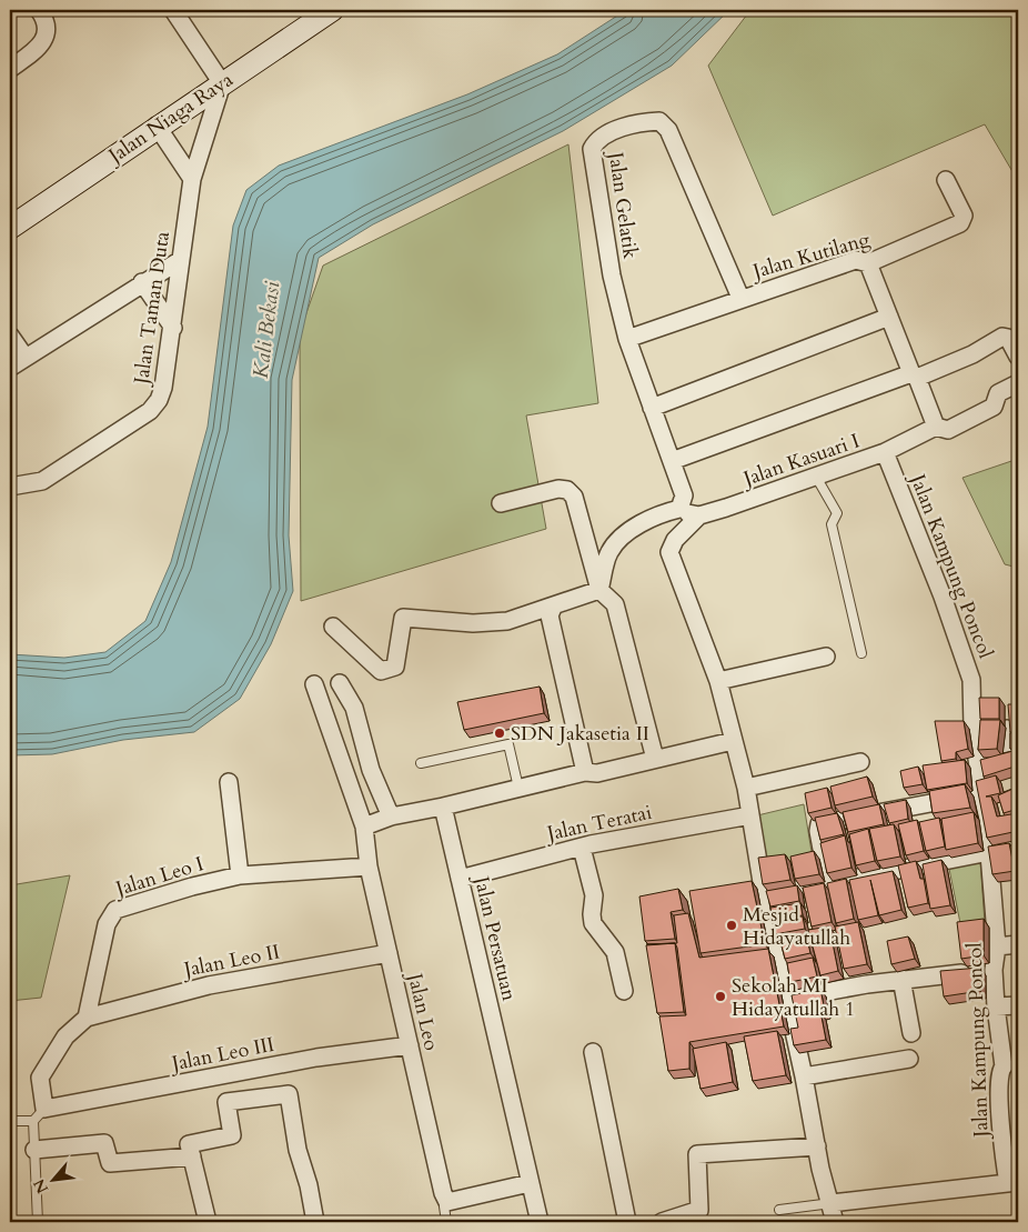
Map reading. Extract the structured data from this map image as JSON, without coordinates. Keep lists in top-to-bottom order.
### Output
{
  "streets": {
    "street": [
      "Jalan Niaga Raya",
      "Jalan Gelatik",
      "Jalan Kutilang",
      "Jalan Taman Duta",
      "Jalan Kasuari I",
      "Jalan Kampung Poncol",
      "Jalan Teratai",
      "Jalan Leo I",
      "Jalan Persatuan",
      "Jalan Leo II",
      "Jalan Leo",
      "Jalan Leo III"
    ]
  },
  "crossings": [
    ["Jalan Niaga Raya", "Jalan Taman Duta"],
    ["Jalan Gelatik", "Jalan Kutilang"],
    ["Jalan Kasuari I", "Jalan Kampung Poncol"],
    ["Jalan Teratai", "Jalan Persatuan"],
    ["Jalan Leo I", "Jalan Leo II"],
    ["Jalan Leo I", "Jalan Leo"],
    ["Jalan Leo II", "Jalan Leo"],
    ["Jalan Leo", "Jalan Leo III"]
  ],
  "water": ["Kali Bekasi"],
  "places": ["SDN Jakasetia II", "Mesjid Hidayatullah", "Sekolah MI Hidayatullah 1"],
  "north": "bottom left"
}
